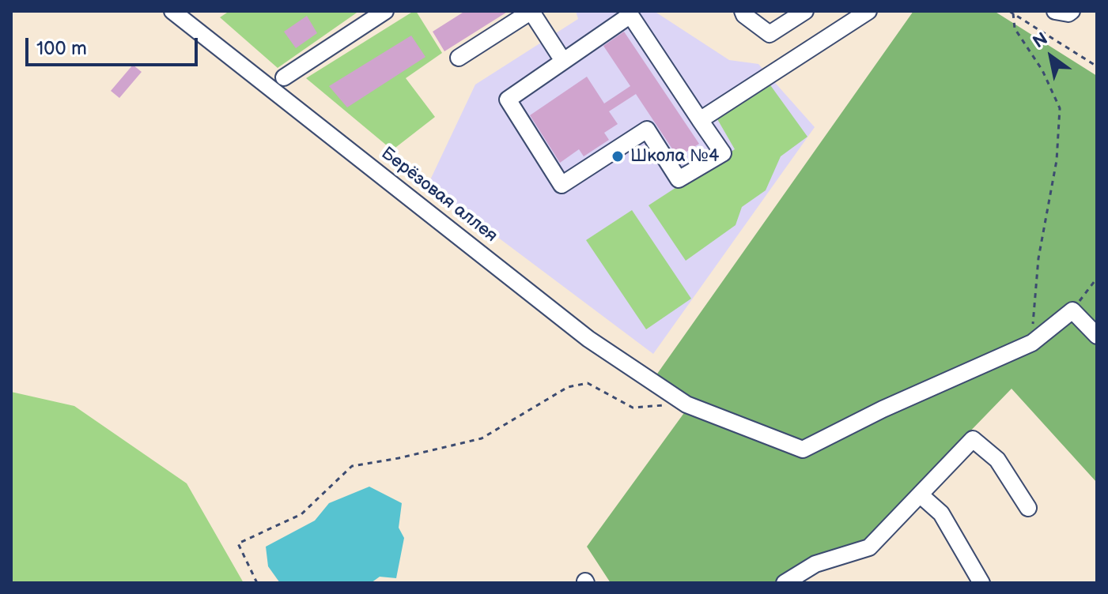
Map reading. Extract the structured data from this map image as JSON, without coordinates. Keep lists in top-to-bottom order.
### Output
{
  "streets": {
    "street": ["Берёзовая аллея"]
  },
  "places": ["Школа №4"],
  "scale_bar": "100 m",
  "north": "top left"
}
